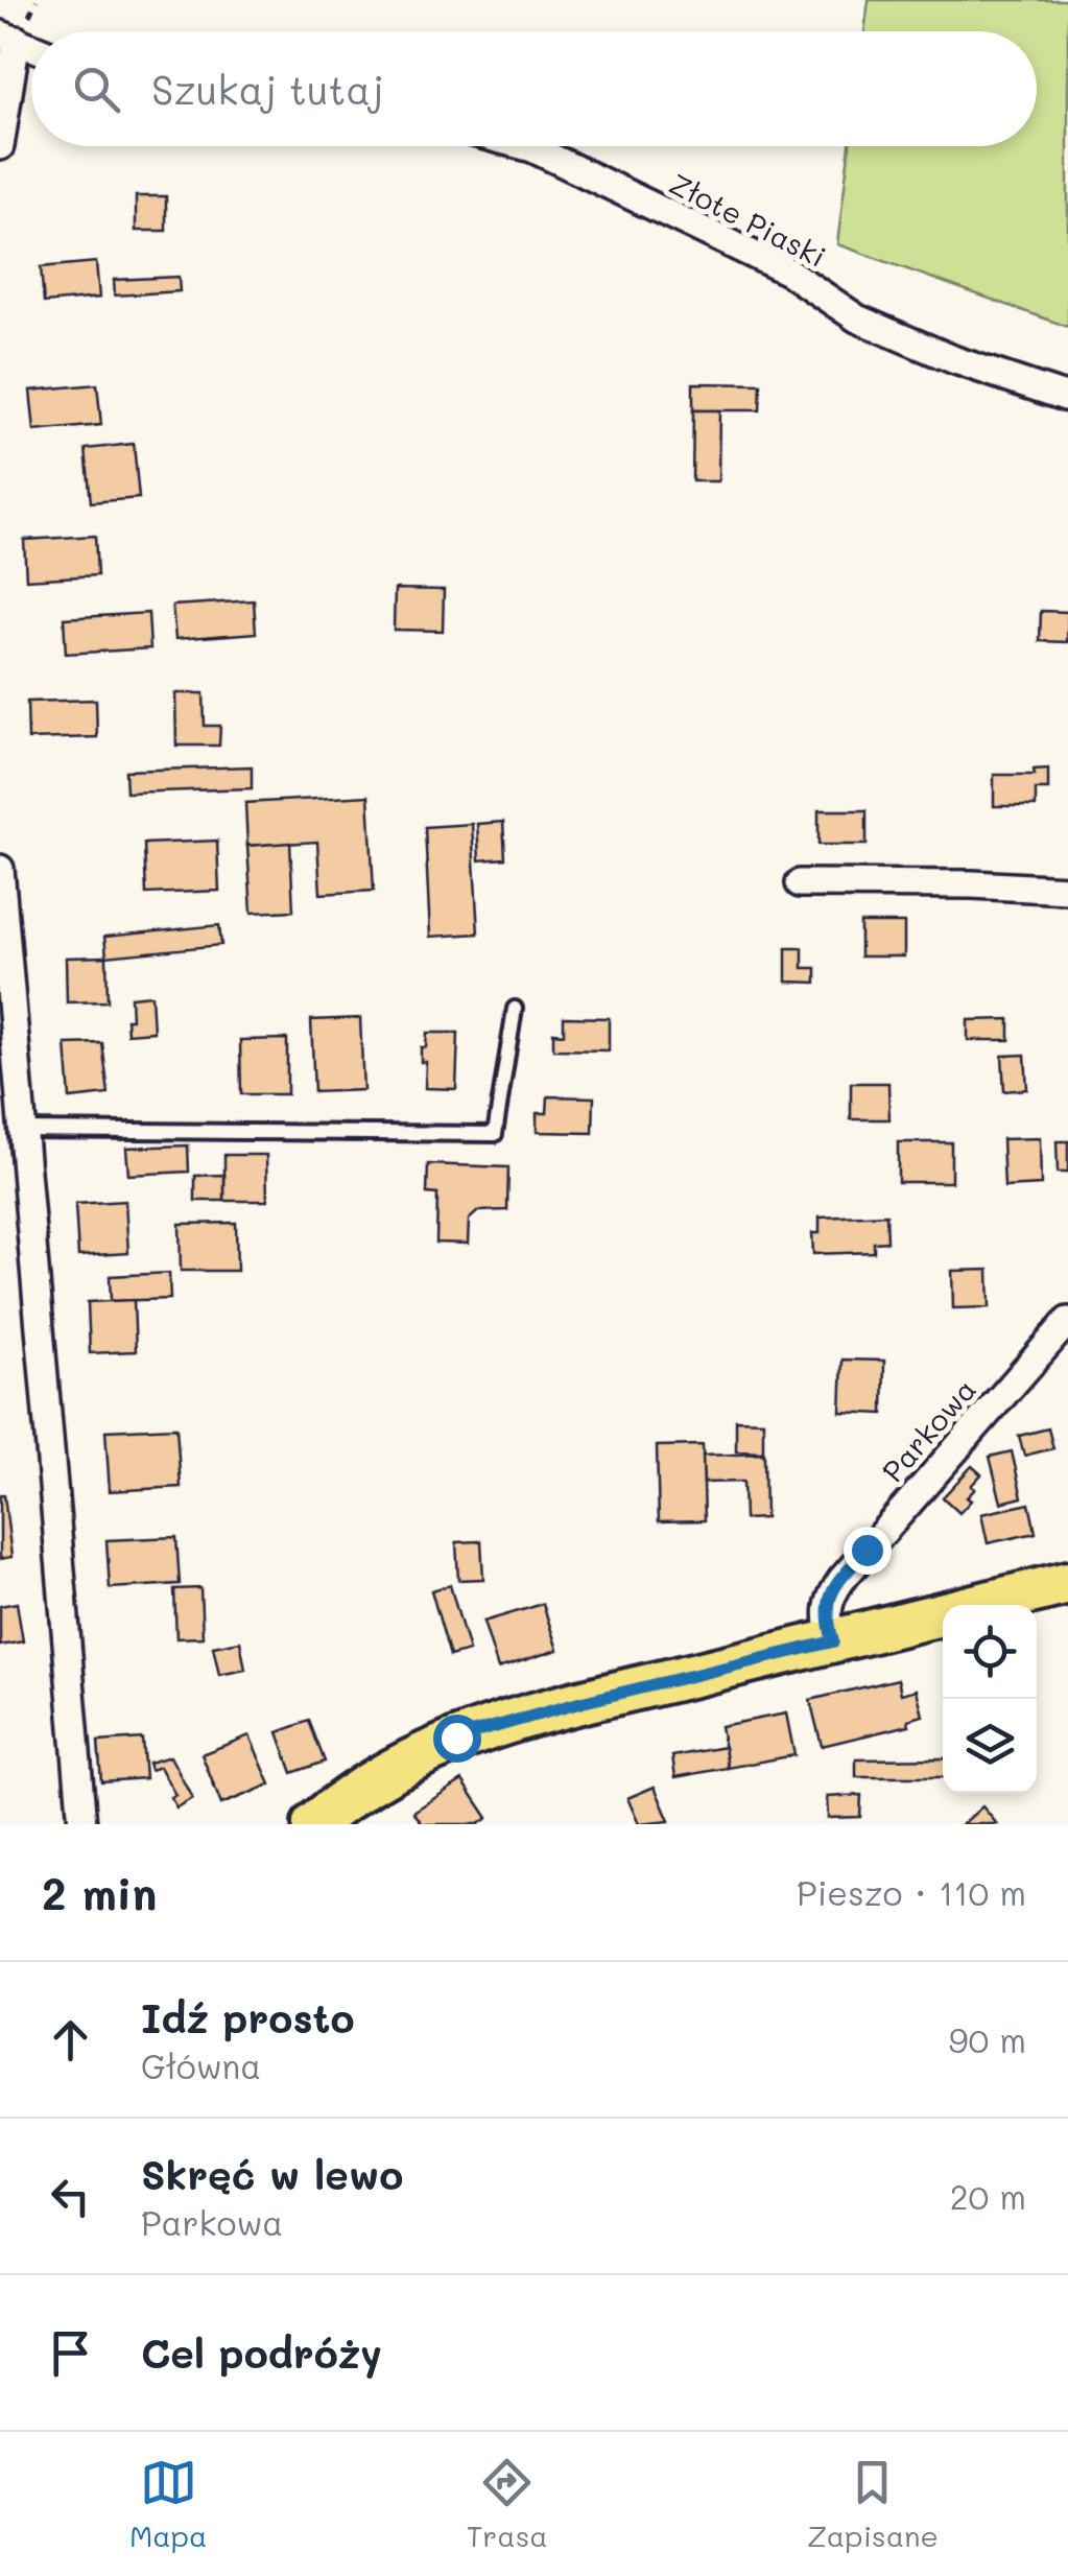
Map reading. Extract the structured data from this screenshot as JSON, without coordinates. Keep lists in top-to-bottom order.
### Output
{
  "streets": {
    "street": ["Złote Piaski", "Parkowa"]
  },
  "page": {
    "search": "Szukaj tutaj",
    "heading": ["2 min", "Pieszo · 110 m"],
    "list": [
      ["Idź prosto", "Główna", "90 m"],
      ["Skręć w lewo", "Parkowa", "20 m"],
      "Cel podróży"
    ],
    "nav": ["Mapa", "Trasa", "Zapisane"]
  }
}
